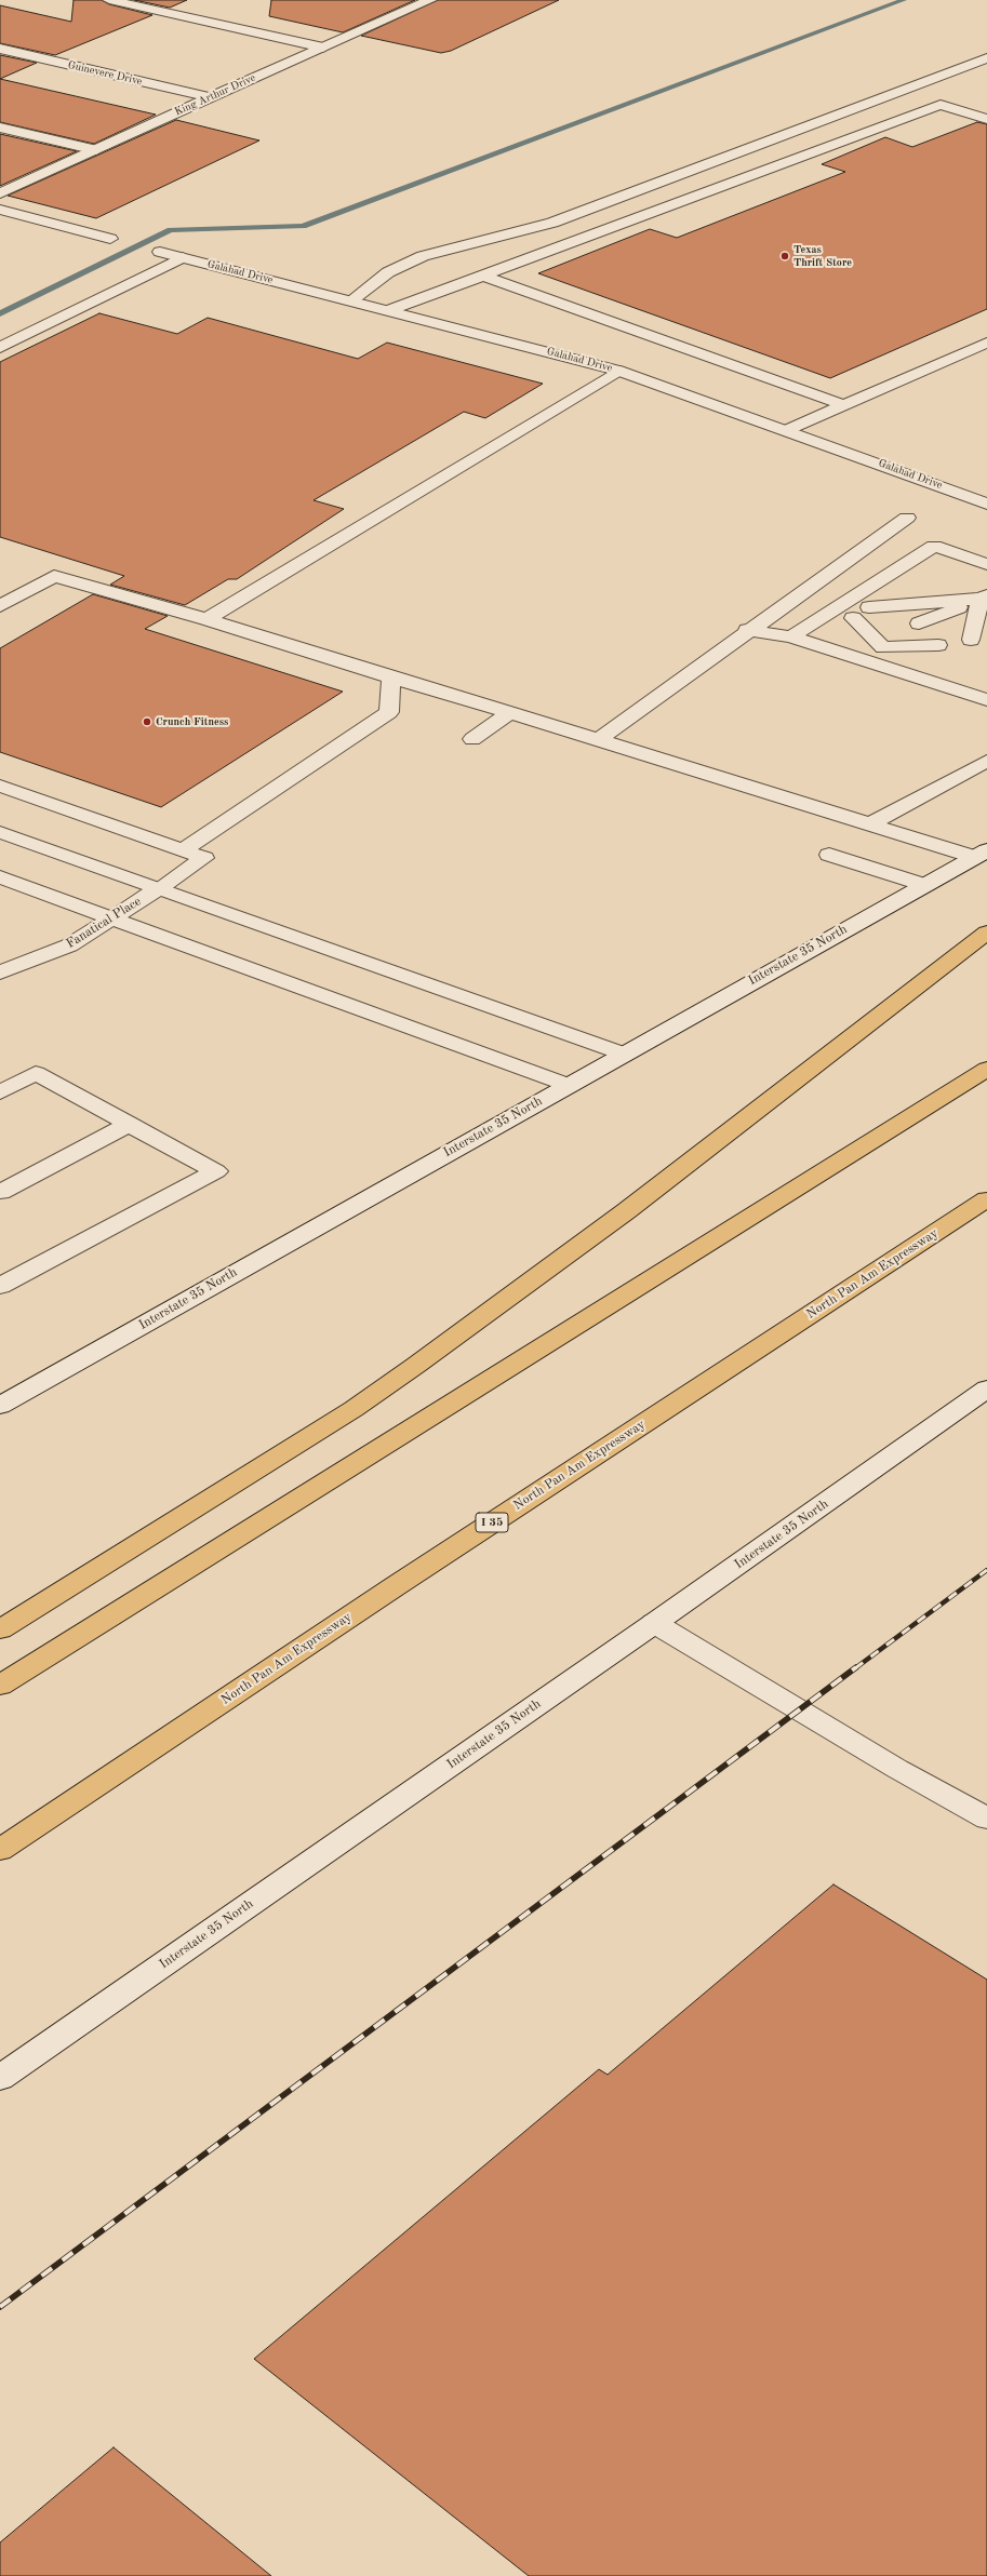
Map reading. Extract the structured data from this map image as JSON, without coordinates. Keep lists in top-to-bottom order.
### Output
{
  "streets": {
    "highway": ["North Pan Am Expressway", "I 35"],
    "street": [
      "Guinevere Drive",
      "King Arthur Drive",
      "Galahad Drive",
      "Fanatical Place",
      "Interstate 35 North"
    ]
  },
  "crossings": [
    ["Guinevere Drive", "King Arthur Drive"]
  ],
  "places": ["Texas Thrift Store", "Crunch Fitness"]
}
